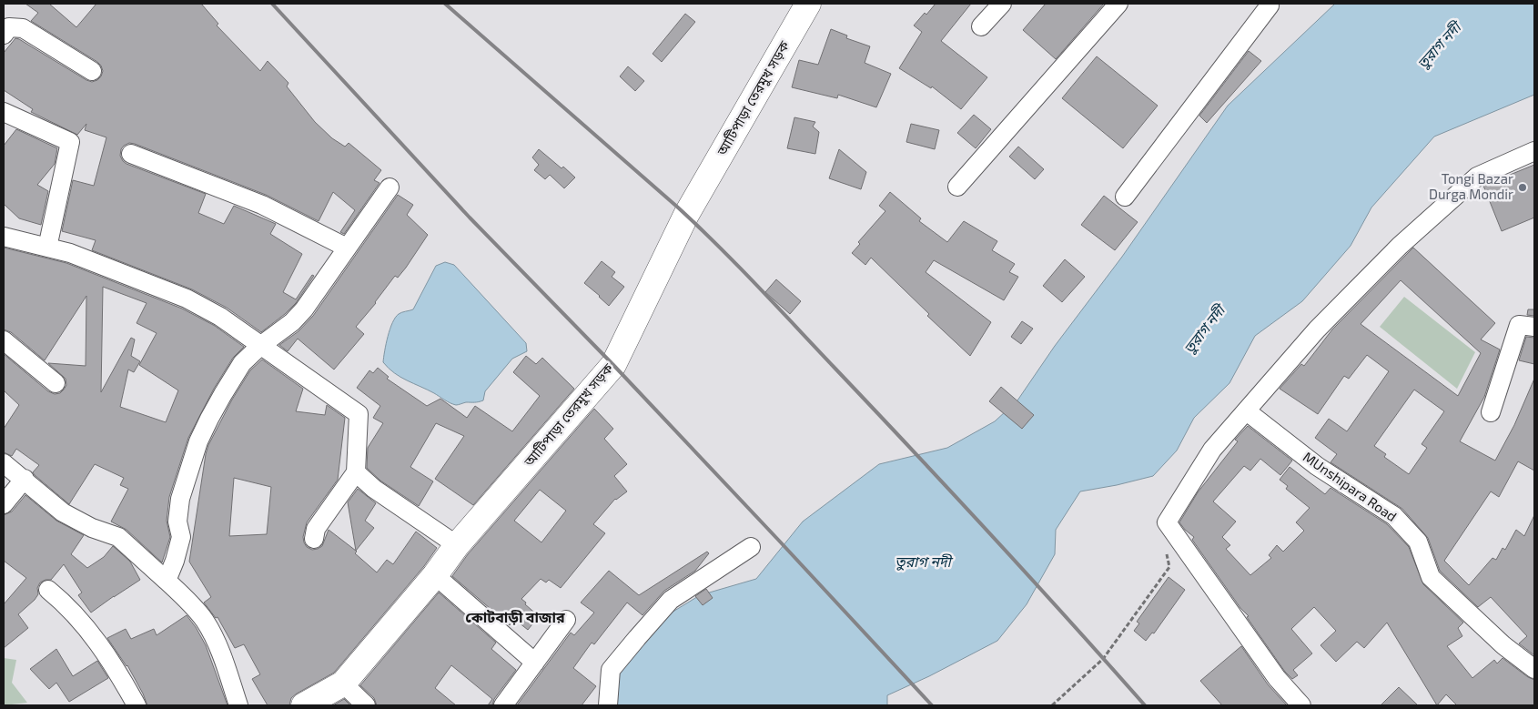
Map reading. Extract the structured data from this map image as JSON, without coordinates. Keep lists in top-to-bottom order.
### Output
{
  "streets": {
    "main road": ["আটিপাড়া তেরমুখ সড়ক"],
    "street": ["MUnshipara Road"]
  },
  "districts": ["কোটবাড়ী বাজার"],
  "water": ["তুরাগ নদী"],
  "places": ["Tongi Bazar Durga Mondir"]
}
